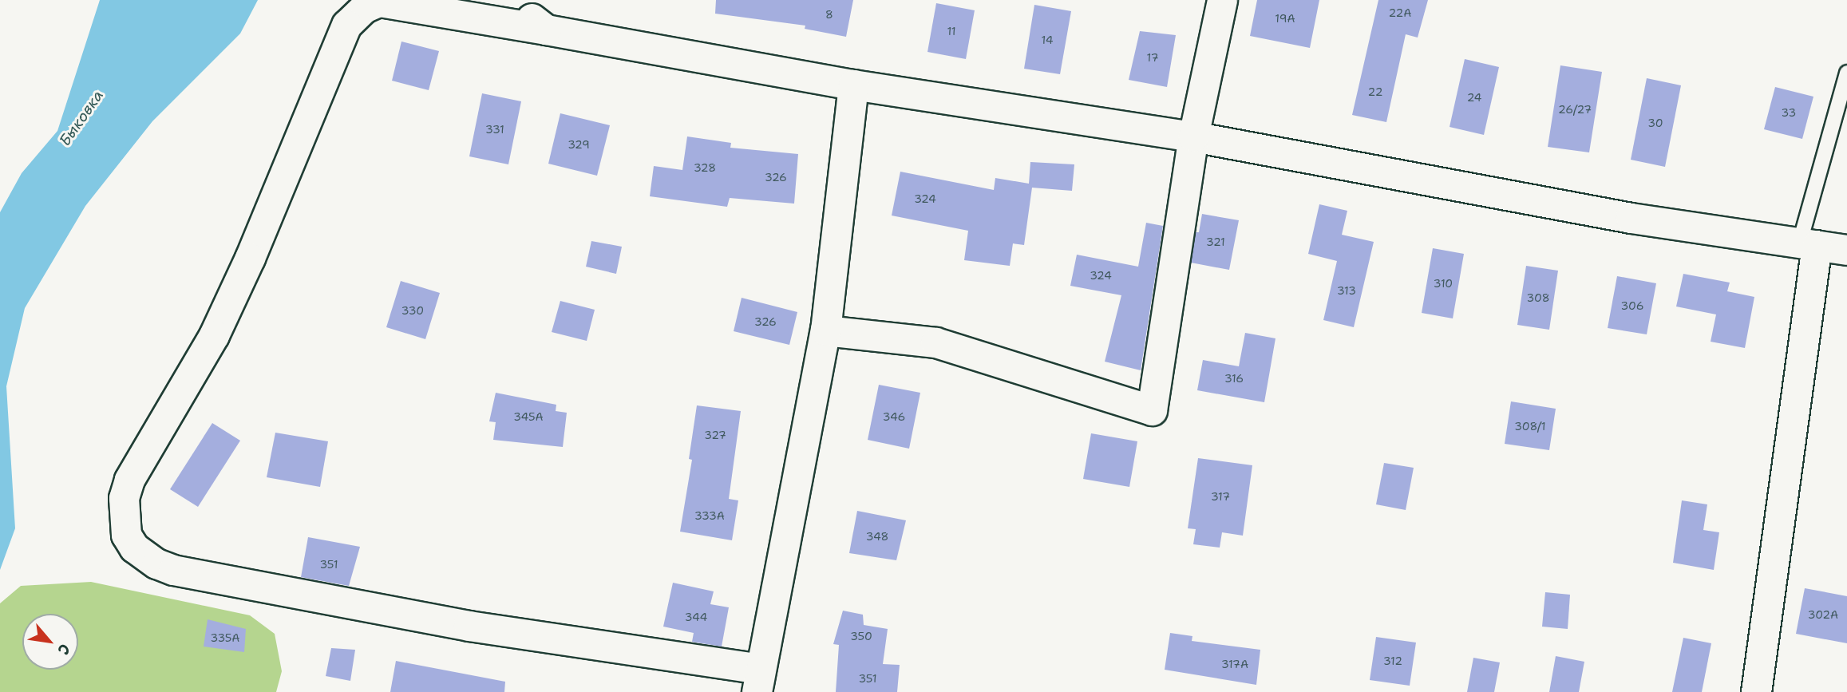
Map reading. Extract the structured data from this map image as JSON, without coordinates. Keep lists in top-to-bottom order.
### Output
{
  "water": ["Быковка"],
  "house_numbers": [
    "22А",
    "8",
    "19А",
    "11",
    "14",
    "17",
    "22",
    "24",
    "26/27",
    "33",
    "30",
    "331",
    "329",
    "328",
    "326",
    "324",
    "321",
    "324",
    "310",
    "313",
    "308",
    "306",
    "330",
    "326",
    "316",
    "345А",
    "346",
    "308/1",
    "327",
    "317",
    "333А",
    "348",
    "351",
    "302А",
    "344",
    "350",
    "335А",
    "312",
    "317А",
    "351"
  ],
  "north": "bottom right"
}
